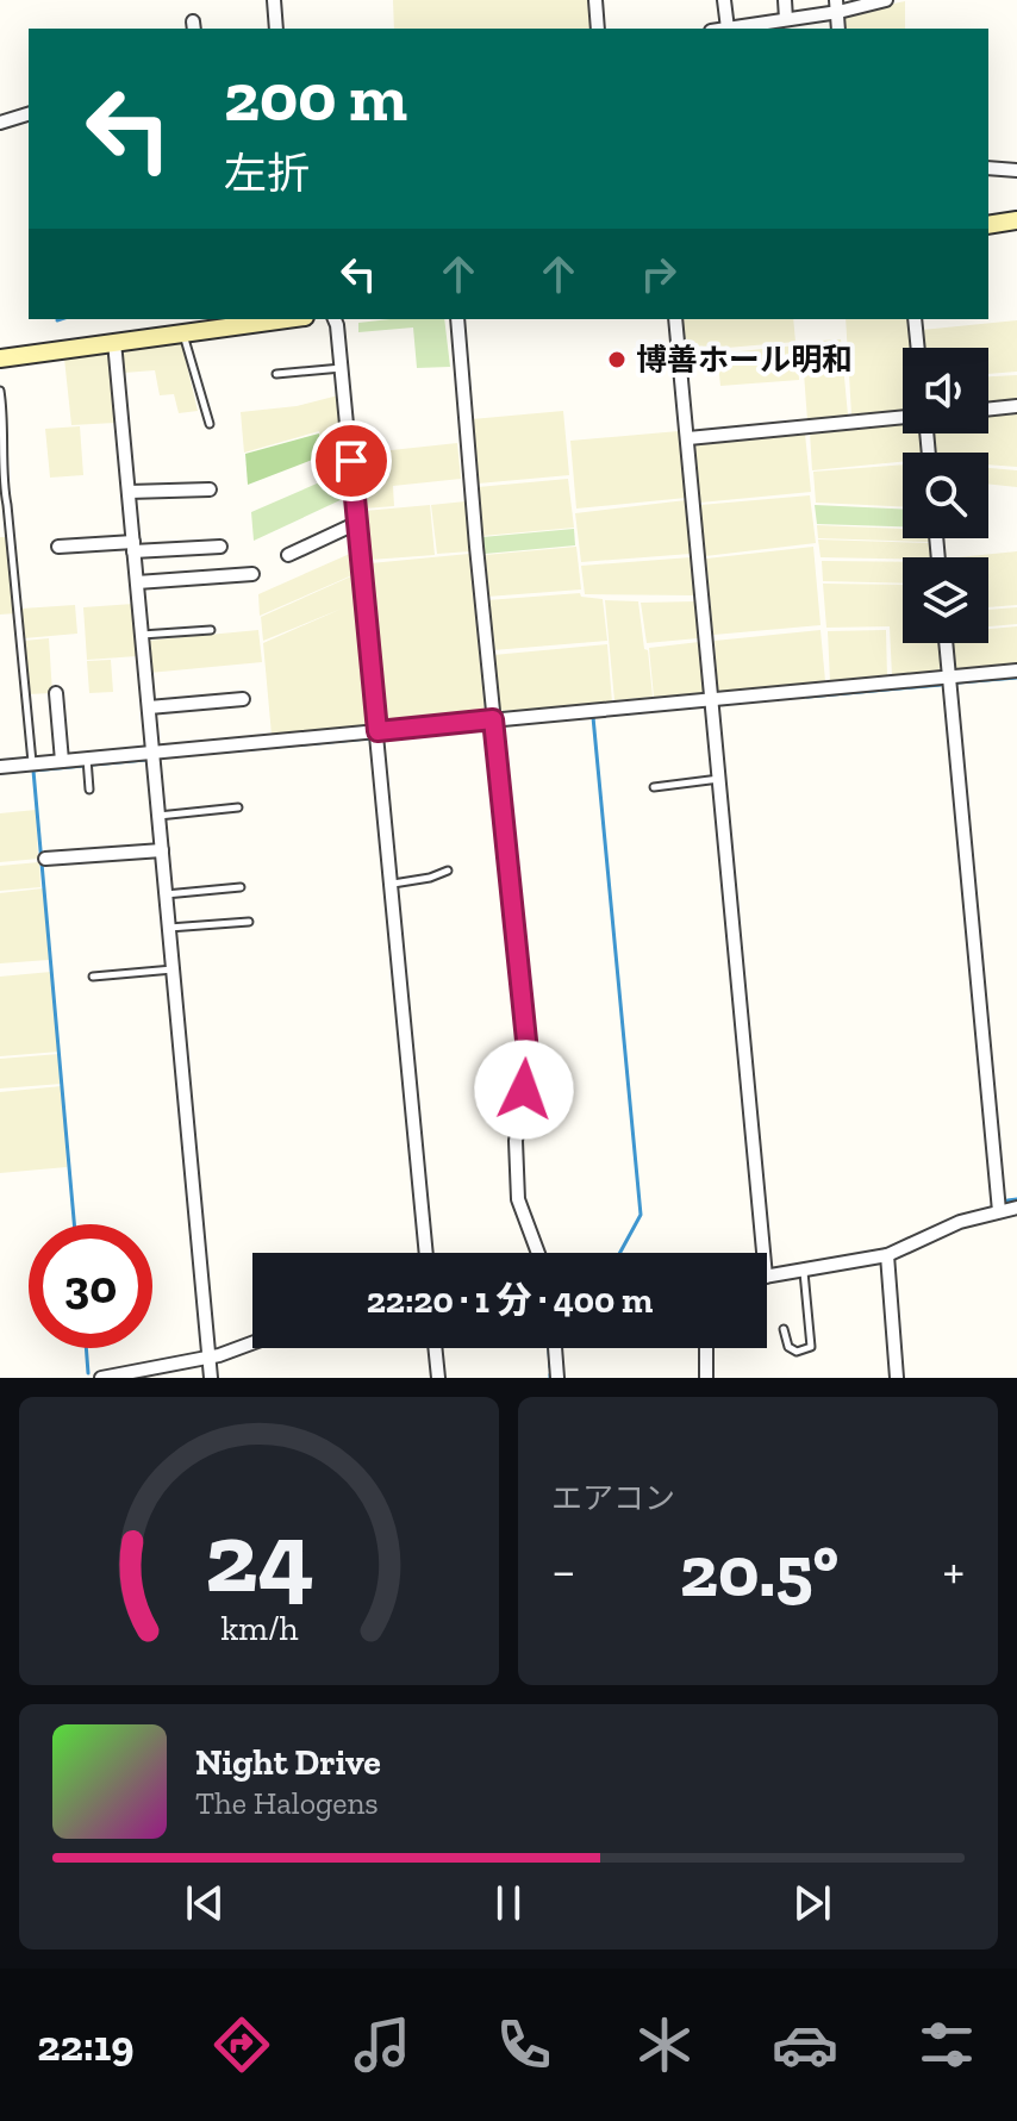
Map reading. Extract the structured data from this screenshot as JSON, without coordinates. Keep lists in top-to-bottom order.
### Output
{
  "places": ["博善ホール明和"],
  "page": {
    "turn": ["200 m", "左折"],
    "limit": "30",
    "trip": "22:20 · 1 分 · 400 m",
    "tile": "エアコン",
    "heat": ["−", "20.5°", "+"],
    "song": ["Night Drive", "The Halogens"],
    "tabs": "22:19",
    "gauge": ["24", "km/h"]
  }
}
